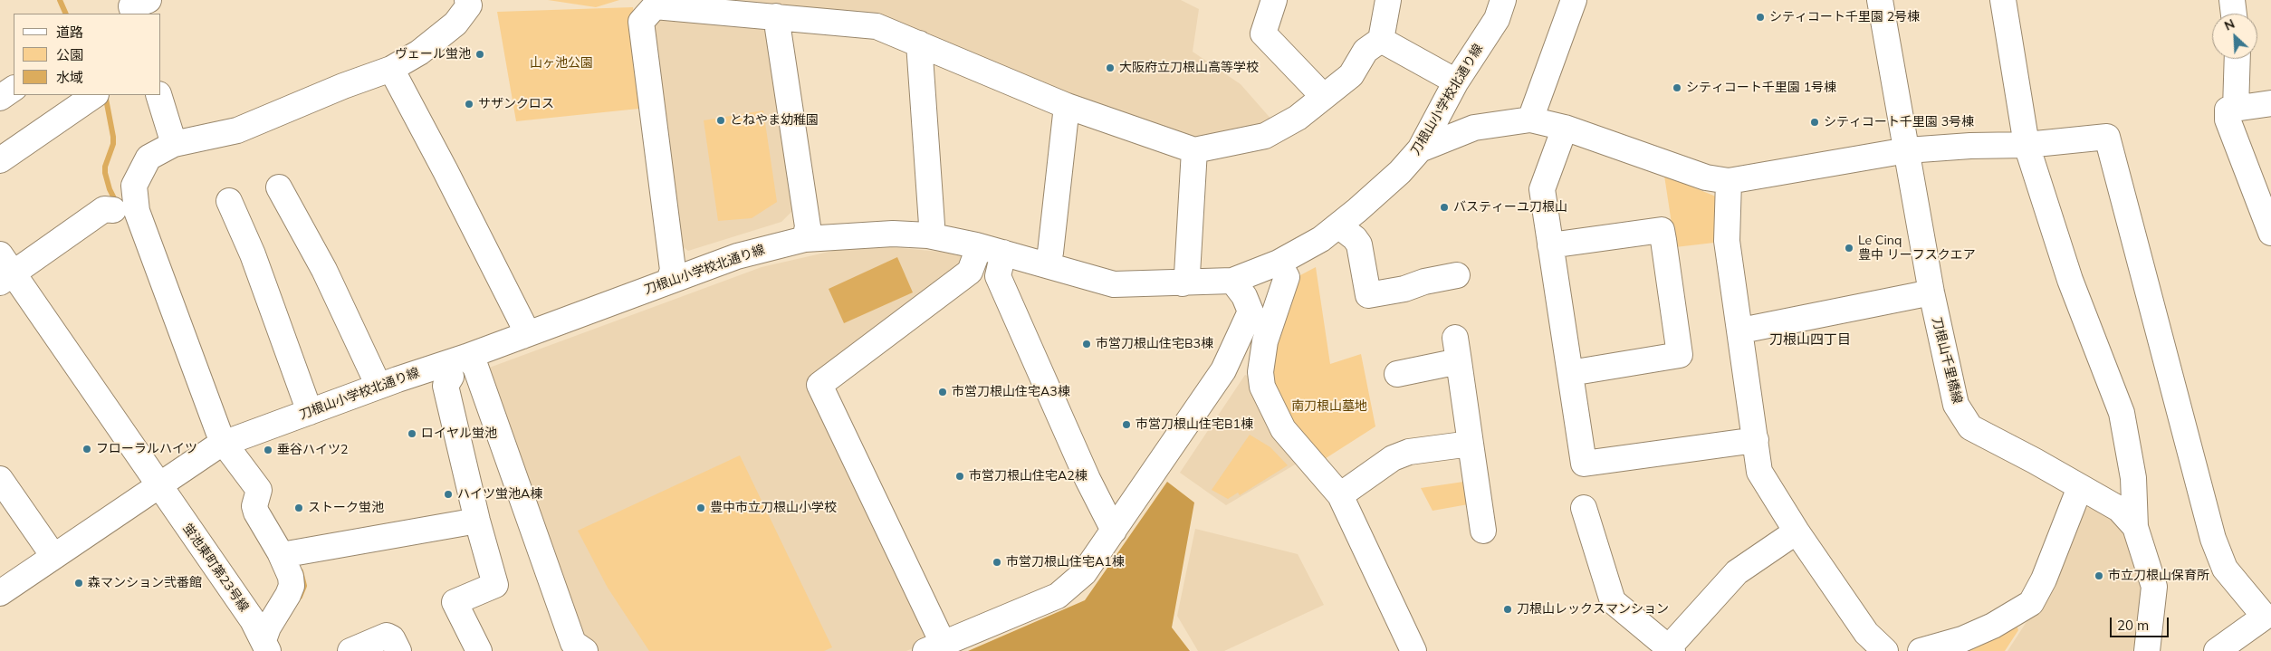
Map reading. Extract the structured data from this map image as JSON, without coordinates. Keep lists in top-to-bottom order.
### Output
{
  "streets": {
    "street": ["刀根山小学校北通り線", "刀根山千里橋線", "蛍池東町第23号線"]
  },
  "crossings": [
    ["刀根山小学校北通り線", "蛍池東町第23号線"]
  ],
  "districts": ["刀根山四丁目"],
  "parks": ["山ヶ池公園", "南刀根山墓地"],
  "places": [
    "シティコート千里園 2号棟",
    "ヴェール蛍池",
    "大阪府立刀根山高等学校",
    "シティコート千里園 1号棟",
    "サザンクロス",
    "とねやま幼稚園",
    "シティコート千里園 3号棟",
    "バスティーユ刀根山",
    "Le Cinq 豊中 リーフスクエア",
    "市営刀根山住宅B3棟",
    "市営刀根山住宅A3棟",
    "市営刀根山住宅B1棟",
    "ロイヤル蛍池",
    "フローラルハイツ",
    "垂谷ハイツ2",
    "市営刀根山住宅A2棟",
    "ハイツ蛍池A棟",
    "ストーク蛍池",
    "豊中市立刀根山小学校",
    "市営刀根山住宅A1棟",
    "市立刀根山保育所",
    "森マンション弐番館",
    "刀根山レックスマンション"
  ],
  "legend": ["道路", "公園", "水域"],
  "scale_bar": "20 m",
  "north": "top left"
}
